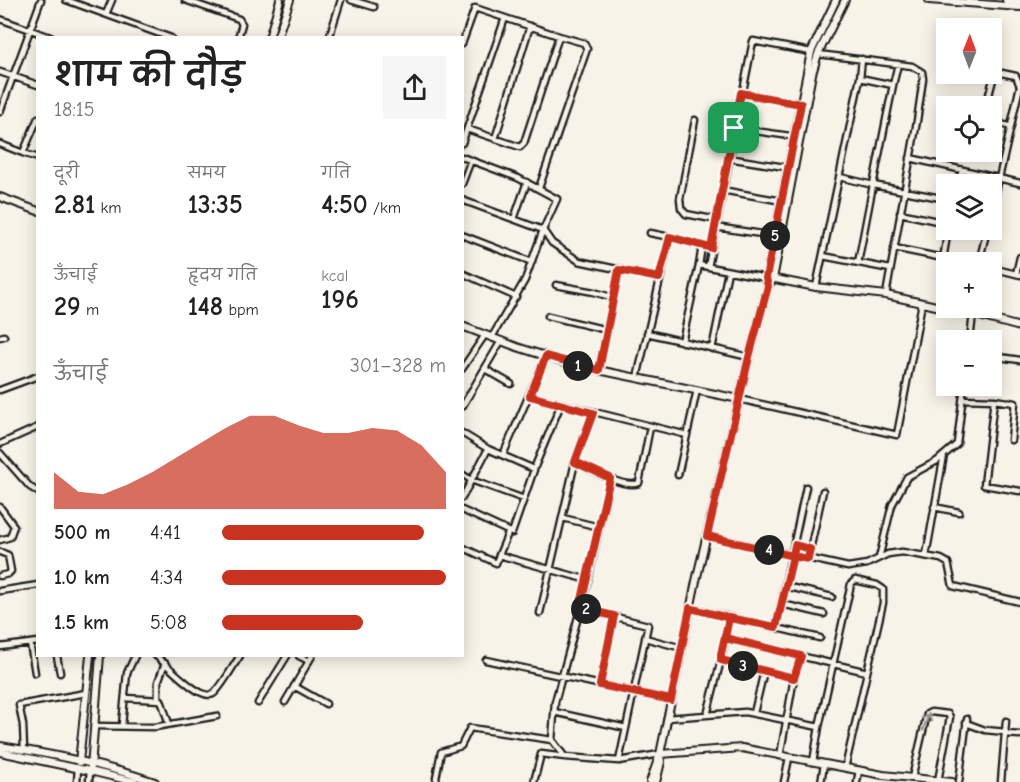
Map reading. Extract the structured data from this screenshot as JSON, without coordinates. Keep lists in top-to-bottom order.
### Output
{
  "north": "top",
  "page": {
    "map_buttons": ["+", "−"],
    "heading": ["शाम की दौड़", "18:15"],
    "stats": [
      ["दूरी", "2.81 km"],
      ["समय", "13:35"],
      ["गति", "4:50 /km"],
      ["ऊँचाई", "29 m"],
      ["हृदय गति", "148 bpm"],
      ["kcal", "196"]
    ],
    "pins": [
      "5",
      "1",
      "4",
      "2",
      "3"
    ],
    "chart": ["ऊँचाई", "301–328 m"],
    "list": [
      {
        "name": "500 m",
        "note": "4:41"
      },
      {
        "name": "1.0 km",
        "note": "4:34"
      },
      {
        "name": "1.5 km",
        "note": "5:08"
      }
    ]
  }
}
